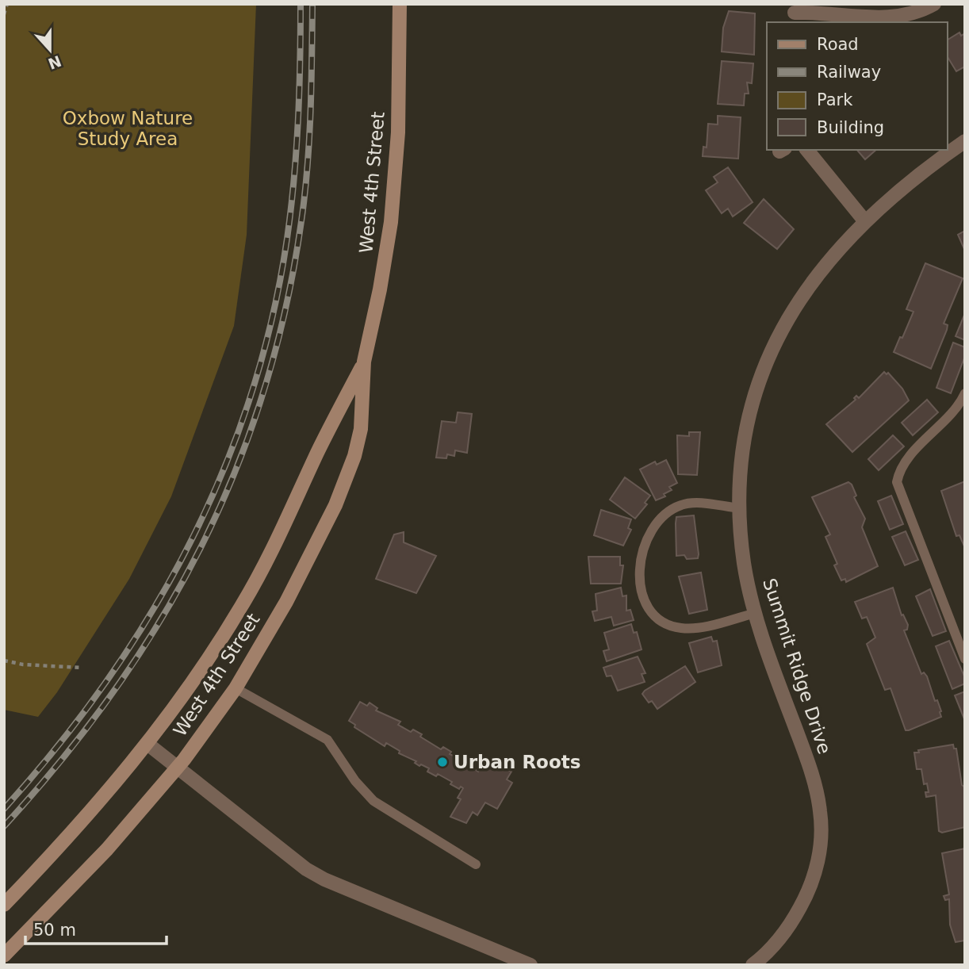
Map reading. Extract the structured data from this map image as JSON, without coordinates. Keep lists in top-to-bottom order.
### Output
{
  "streets": {
    "main road": ["West 4th Street"],
    "street": ["Summit Ridge Drive"]
  },
  "parks": ["Oxbow Nature Study Area"],
  "places": ["Urban Roots"],
  "legend": [
    "Road",
    "Railway",
    "Park",
    "Building"
  ],
  "scale_bar": "50 m",
  "north": "bottom"
}
